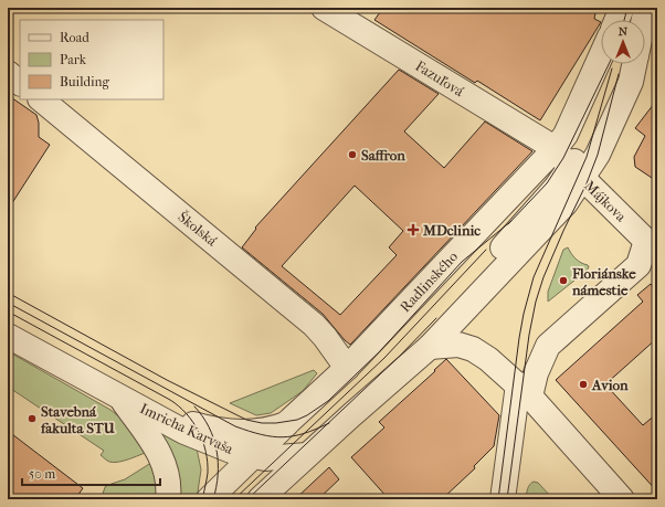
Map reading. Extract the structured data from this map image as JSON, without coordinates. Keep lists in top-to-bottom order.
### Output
{
  "streets": {
    "street": [
      "Fazuľová",
      "Májkova",
      "Školská",
      "Radlinského",
      "Imricha Karvaša"
    ]
  },
  "crossings": [
    ["Fazuľová", "Májkova"],
    ["Fazuľová", "Radlinského"],
    ["Májkova", "Radlinského"],
    ["Školská", "Radlinského"],
    ["Radlinského", "Imricha Karvaša"]
  ],
  "places": {
    "other": [
      "Saffron",
      "Floriánske námestie",
      "Avion",
      "Stavebná fakulta STU"
    ],
    "health": ["MDclinic"]
  },
  "legend": ["Road", "Park", "Building"],
  "scale_bar": "50 m",
  "north": "top"
}
